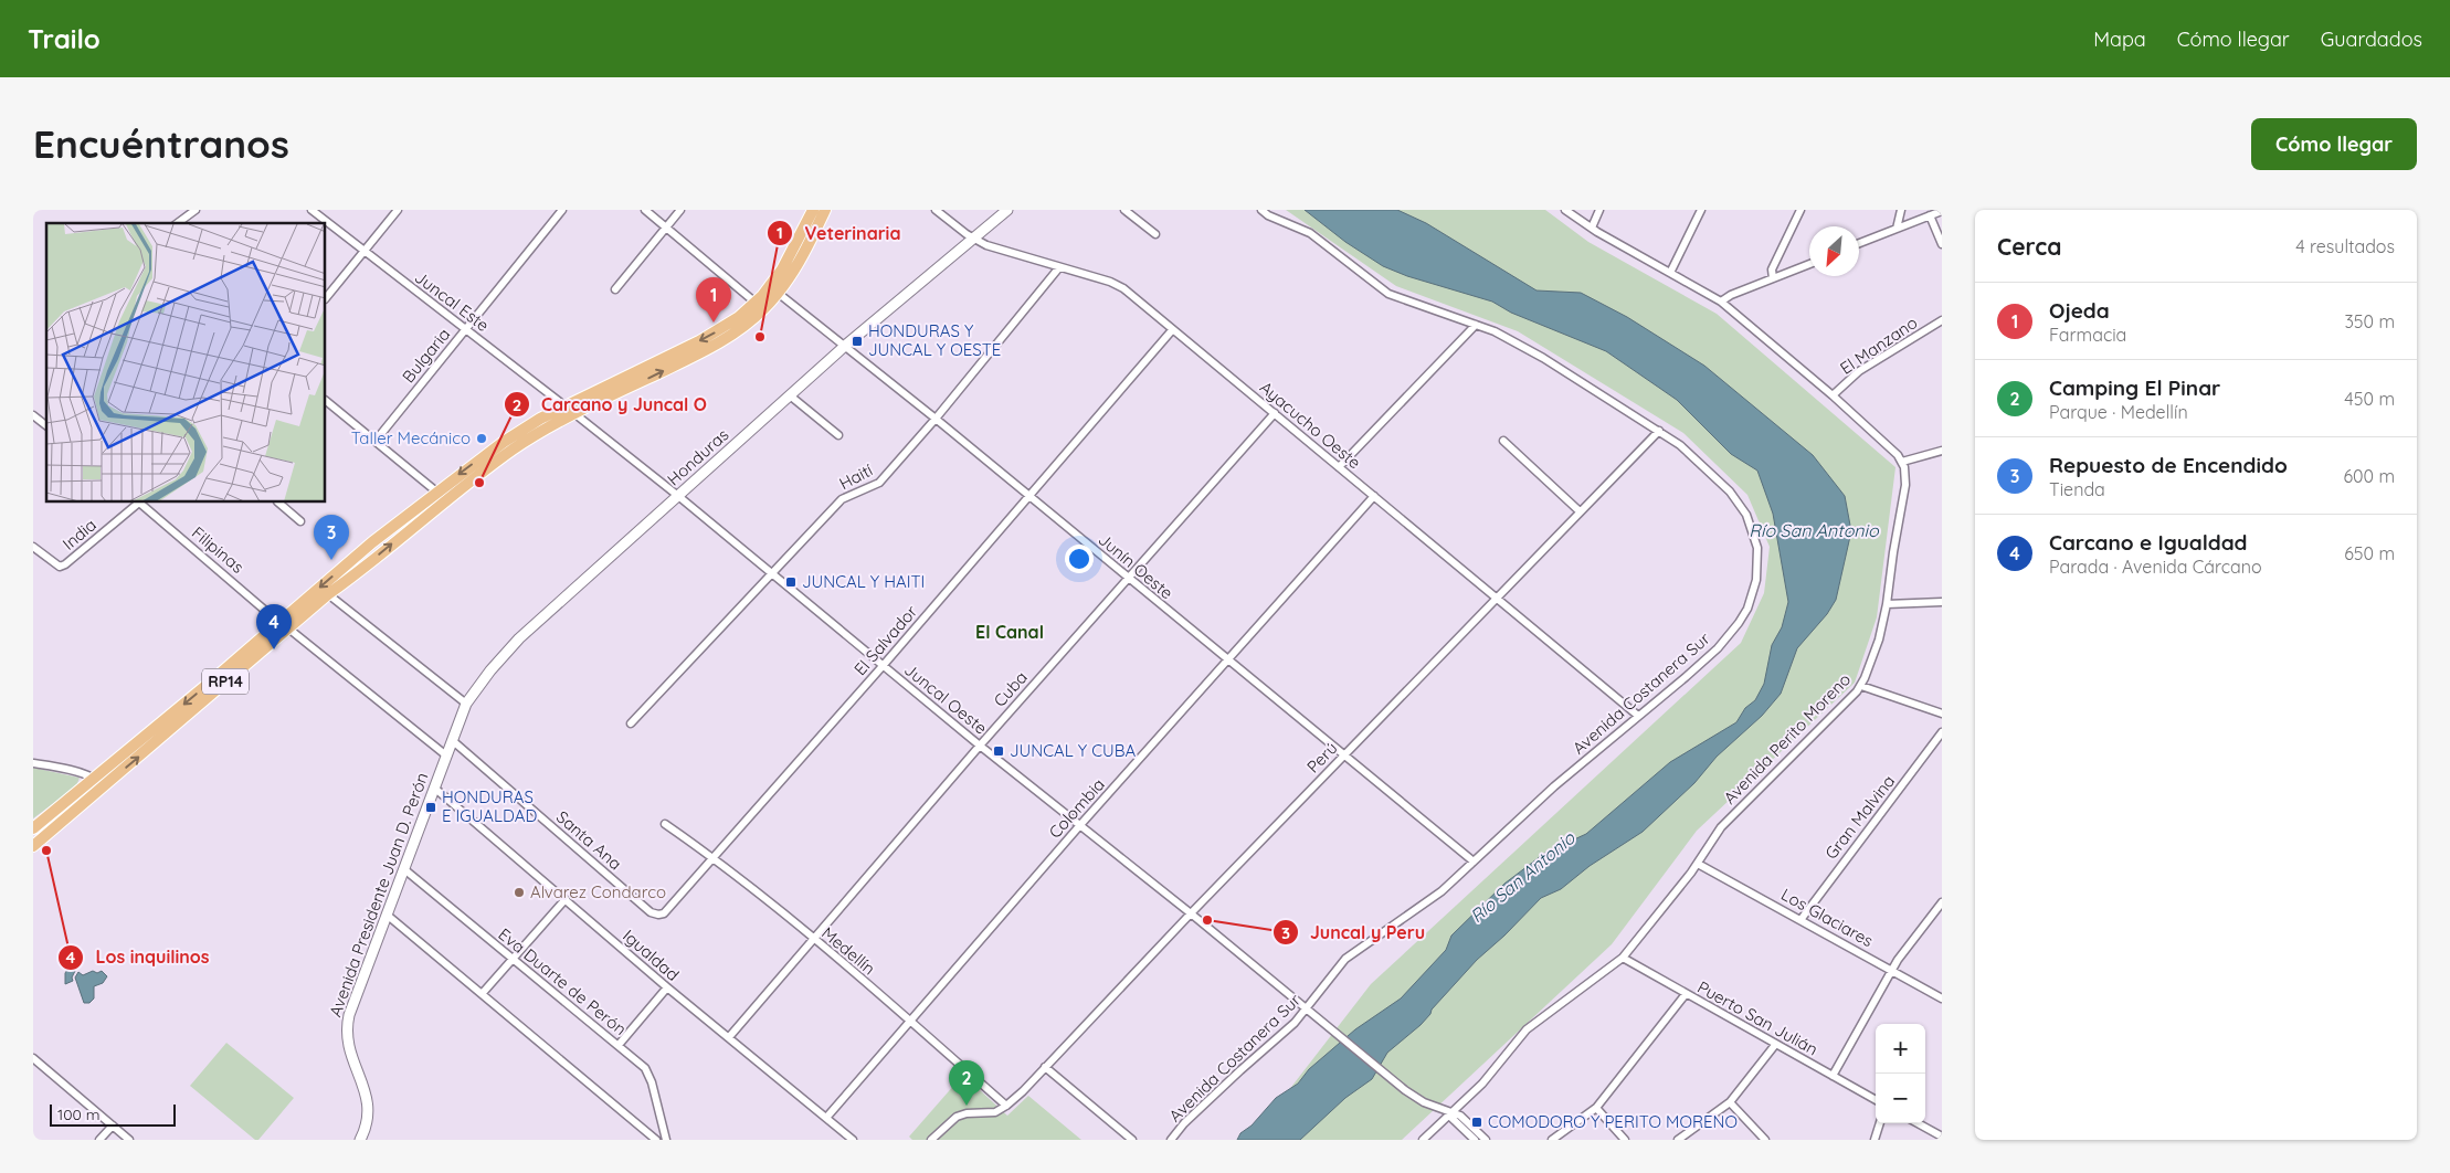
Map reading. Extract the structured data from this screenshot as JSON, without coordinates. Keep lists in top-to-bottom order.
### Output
{
  "streets": {
    "main road": ["Honduras", "RP14", "Avenida Presidente Juan D. Perón"],
    "street": [
      "Juncal Este",
      "El Manzano",
      "Bulgaria",
      "Ayacucho Oeste",
      "Haití",
      "India",
      "Filipinas",
      "Junín Oeste",
      "El Salvador",
      "Cuba",
      "Avenida Costanera Sur",
      "Juncal Oeste",
      "Avenida Perito Moreno",
      "Perú",
      "Colombia",
      "Gran Malvina",
      "Santa Ana",
      "Los Glaciares",
      "Medellín",
      "Igualdad",
      "Eva Duarte de Perón",
      "Puerto San Julián"
    ]
  },
  "crossings": [
    ["Juncal Este", "Bulgaria"],
    ["Juncal Este", "RP14"],
    ["Juncal Este", "Juncal Oeste"],
    ["Ayacucho Oeste", "Honduras"],
    ["Ayacucho Oeste", "Haití"],
    ["Ayacucho Oeste", "El Salvador"],
    ["Ayacucho Oeste", "Cuba"],
    ["Ayacucho Oeste", "Avenida Costanera Sur"],
    ["Ayacucho Oeste", "Perú"],
    ["Ayacucho Oeste", "Colombia"],
    ["Honduras", "Junín Oeste"],
    ["Honduras", "Juncal Oeste"],
    ["Honduras", "Santa Ana"],
    ["Honduras", "Avenida Presidente Juan D. Perón"],
    ["Haití", "Junín Oeste"],
    ["Haití", "Juncal Oeste"],
    ["Filipinas", "RP14"],
    ["Junín Oeste", "El Salvador"],
    ["Junín Oeste", "RP14"],
    ["Junín Oeste", "Cuba"],
    ["Junín Oeste", "Avenida Costanera Sur"],
    ["Junín Oeste", "Perú"],
    ["Junín Oeste", "Colombia"],
    ["El Salvador", "Juncal Oeste"],
    ["El Salvador", "Santa Ana"],
    ["El Salvador", "Medellín"],
    ["RP14", "Juncal Oeste"],
    ["Cuba", "Juncal Oeste"],
    ["Cuba", "Medellín"],
    ["Cuba", "Igualdad"],
    ["Avenida Costanera Sur", "Juncal Oeste"],
    ["Avenida Costanera Sur", "Perú"],
    ["Juncal Oeste", "Avenida Perito Moreno"],
    ["Juncal Oeste", "Perú"],
    ["Juncal Oeste", "Colombia"],
    ["Avenida Perito Moreno", "Los Glaciares"],
    ["Avenida Perito Moreno", "Puerto San Julián"],
    ["Perú", "Medellín"],
    ["Colombia", "Medellín"],
    ["Colombia", "Igualdad"],
    ["Gran Malvina", "Los Glaciares"],
    ["Avenida Presidente Juan D. Perón", "Igualdad"],
    ["Avenida Presidente Juan D. Perón", "Eva Duarte de Perón"]
  ],
  "districts": ["El Canal"],
  "water": ["Río San Antonio"],
  "places": {
    "other": [
      "Veterinaria",
      "Taller Mecánico",
      "Carcano y Juncal O",
      "Los inquilinos",
      "Alvarez Condarco",
      "Juncal y Peru"
    ],
    "transit": [
      "HONDURAS Y JUNCAL Y OESTE",
      "JUNCAL Y HAITI",
      "JUNCAL Y CUBA",
      "HONDURAS E IGUALDAD",
      "COMODORO Y PERITO MORENO"
    ]
  },
  "scale_bar": "100 m",
  "north": "bottom left",
  "page": {
    "header": "Trailo",
    "nav": ["Mapa", "Cómo llegar", "Guardados"],
    "buttons": "Cómo llegar",
    "title": "Encuéntranos",
    "heading": ["Cerca", "4 resultados"],
    "pins": [
      "1",
      "3",
      "4",
      "2"
    ],
    "list": [
      {
        "mark": "1",
        "name": "Ojeda",
        "note": "Farmacia",
        "value": "350 m"
      },
      {
        "mark": "2",
        "name": "Camping El Pinar",
        "note": "Parque · Medellín",
        "value": "450 m"
      },
      {
        "mark": "3",
        "name": "Repuesto de Encendido",
        "note": "Tienda",
        "value": "600 m"
      },
      {
        "mark": "4",
        "name": "Carcano e Igualdad",
        "note": "Parada · Avenida Cárcano",
        "value": "650 m"
      }
    ],
    "map_buttons": ["+", "−"],
    "scale": "100 m"
  }
}
